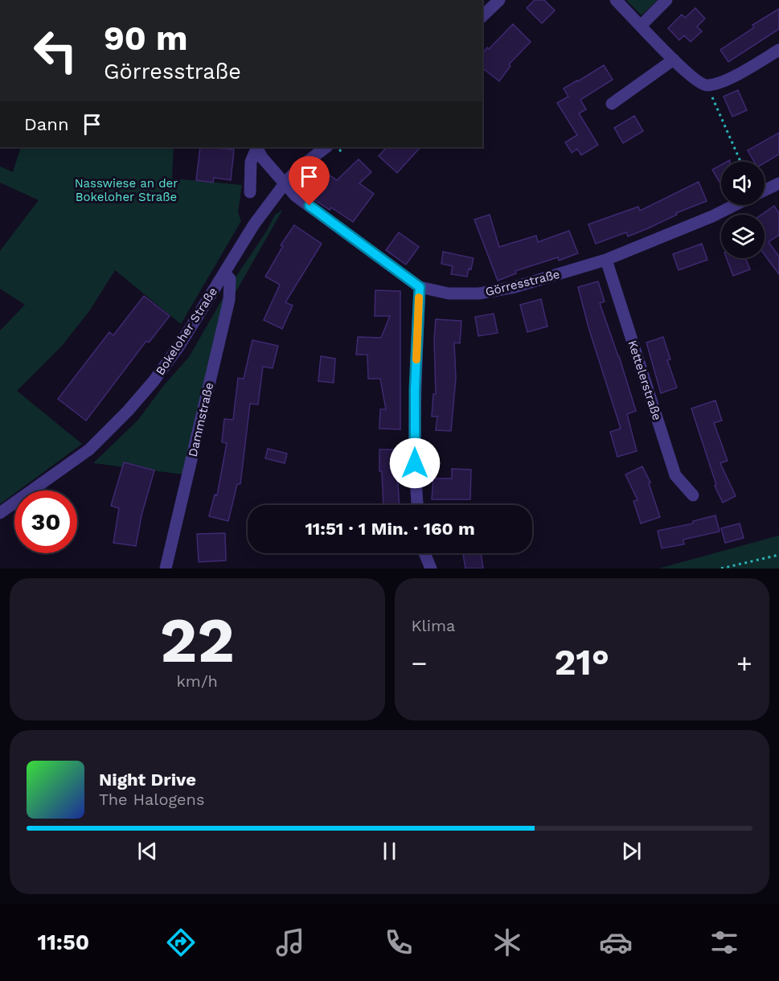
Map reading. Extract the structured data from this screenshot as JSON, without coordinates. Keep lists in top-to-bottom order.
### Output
{
  "streets": {
    "street": [
      "Görresstraße",
      "Bokeloher Straße",
      "Kettelerstraße",
      "Dammstraße"
    ]
  },
  "crossings": [
    ["Görresstraße", "Bokeloher Straße"],
    ["Görresstraße", "Kettelerstraße"],
    ["Bokeloher Straße", "Dammstraße"]
  ],
  "parks": ["Nasswiese an der Bokeloher Straße"],
  "page": {
    "turn": ["90 m", "Görresstraße"],
    "then": "Dann",
    "limit": "30",
    "trip": "11:51 · 1 Min. · 160 m",
    "tile": [
      ["22", "km/h"],
      "Klima"
    ],
    "heat": ["−", "21°", "+"],
    "song": ["Night Drive", "The Halogens"],
    "tabs": "11:50"
  }
}
